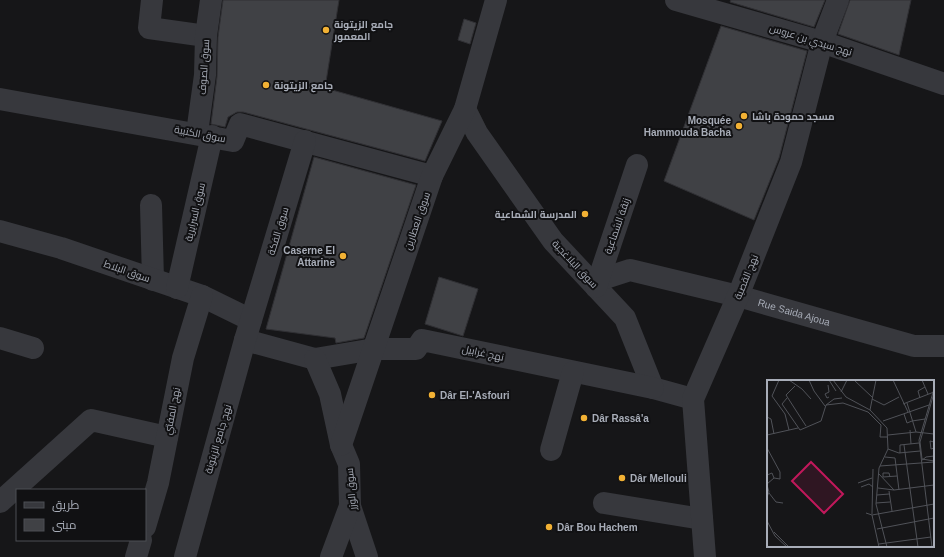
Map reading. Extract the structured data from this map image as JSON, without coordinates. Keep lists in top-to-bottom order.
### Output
{
  "streets": {
    "street": [
      "نهج سيدي بن عروس",
      "سوق الصوف",
      "سوق الكتبية",
      "سوق السرايرية",
      "سوق العطارين",
      "زنقة الشماعية",
      "سوق الفكة",
      "سوق البلاغجية",
      "سوق البلاط",
      "نهج القصبة",
      "Rue Saida Ajoua",
      "نهج غرابيل",
      "نهج المفتي",
      "نهج جامع الزيتونة",
      "سوق الوزر"
    ]
  },
  "crossings": [
    ["نهج سيدي بن عروس", "نهج القصبة"],
    ["سوق الصوف", "سوق الكتبية"],
    ["سوق الصوف", "سوق السرايرية"],
    ["سوق الكتبية", "سوق السرايرية"],
    ["سوق الكتبية", "سوق العطارين"],
    ["سوق الكتبية", "سوق الفكة"],
    ["سوق السرايرية", "سوق البلاط"],
    ["سوق العطارين", "سوق البلاغجية"],
    ["سوق العطارين", "نهج غرابيل"],
    ["سوق العطارين", "سوق الوزر"],
    ["زنقة الشماعية", "سوق البلاغجية"],
    ["زنقة الشماعية", "Rue Saida Ajoua"],
    ["سوق الفكة", "سوق البلاط"],
    ["سوق الفكة", "نهج غرابيل"],
    ["سوق الفكة", "نهج جامع الزيتونة"],
    ["سوق البلاغجية", "Rue Saida Ajoua"],
    ["سوق البلاغجية", "نهج غرابيل"],
    ["سوق البلاط", "نهج غرابيل"],
    ["سوق البلاط", "نهج المفتي"],
    ["سوق البلاط", "نهج جامع الزيتونة"],
    ["نهج القصبة", "Rue Saida Ajoua"],
    ["نهج غرابيل", "نهج جامع الزيتونة"]
  ],
  "places": [
    "جامع الزيتونة المعمور",
    "جامع الزيتونة",
    "مسجد حمودة باشا",
    "Mosquée Hammouda Bacha",
    "المدرسة الشماعية",
    "Caserne El Attarine",
    "Dâr El-'Asfouri",
    "Dâr Rassâ'a",
    "Dâr Mellouli",
    "Dâr Bou Hachem"
  ],
  "legend": ["طريق", "مبنى"]
}
